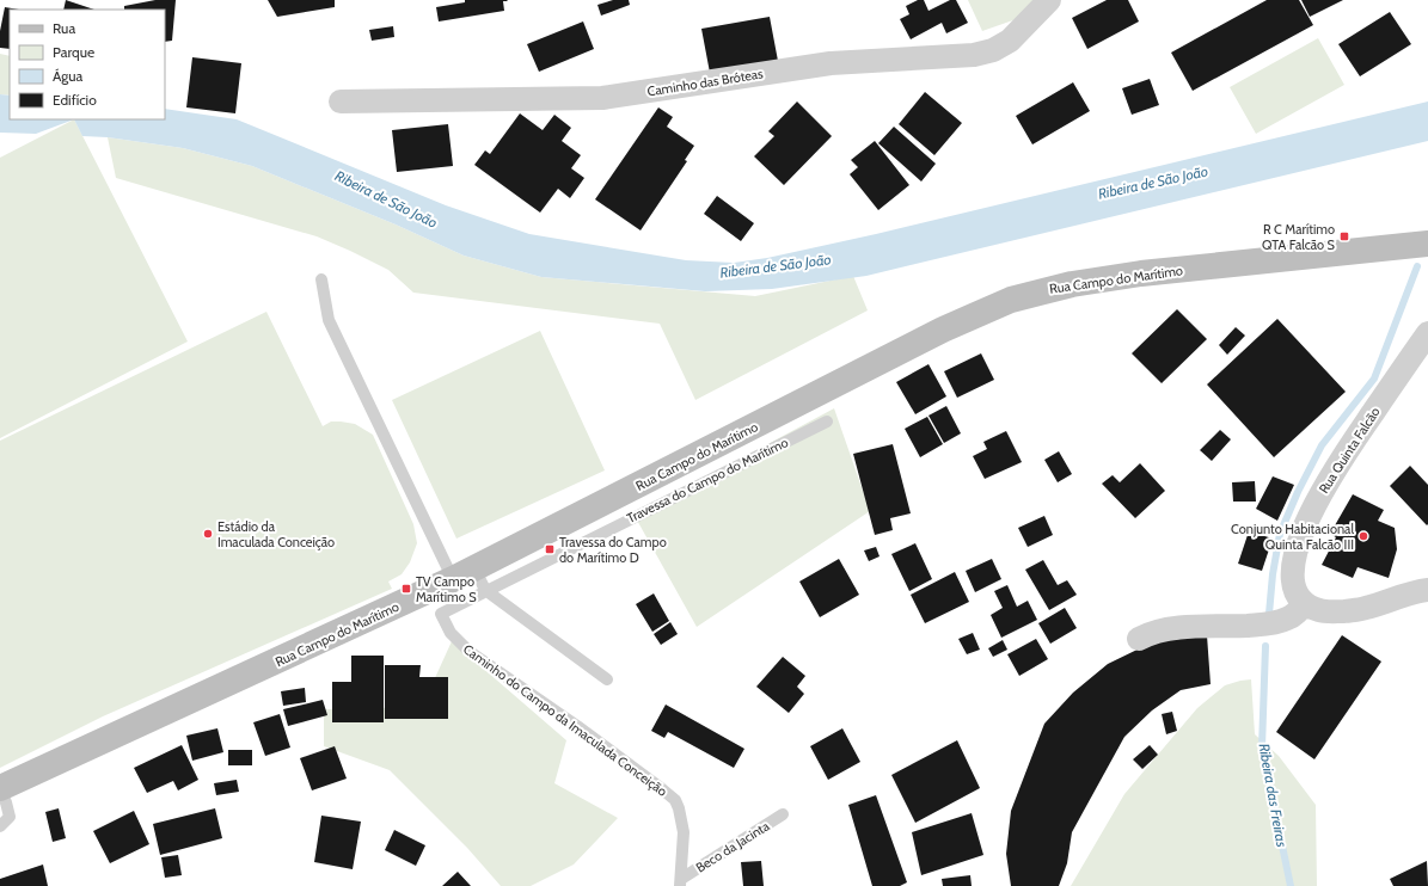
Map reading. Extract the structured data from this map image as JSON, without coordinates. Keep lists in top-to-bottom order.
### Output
{
  "streets": {
    "main road": ["Rua Campo do Marítimo"],
    "street": ["Caminho das Bróteas", "Rua Quinta Falcão"],
    "lane": ["Travessa do Campo do Marítimo", "Caminho do Campo da Imaculada Conceição", "Beco da Jacinta"]
  },
  "crossings": [
    ["Rua Campo do Marítimo", "Travessa do Campo do Marítimo"],
    ["Travessa do Campo do Marítimo", "Caminho do Campo da Imaculada Conceição"],
    ["Caminho do Campo da Imaculada Conceição", "Beco da Jacinta"]
  ],
  "water": ["Ribeira de São João", "Ribeira das Freiras"],
  "places": {
    "transit": ["R C Marítimo QTA Falcão S", "Travessa do Campo do Marítimo D", "TV Campo Marítimo S"],
    "other": ["Estádio da Imaculada Conceição", "Conjunto Habitacional Quinta Falcão III"]
  },
  "legend": [
    "Rua",
    "Parque",
    "Água",
    "Edifício"
  ]
}
